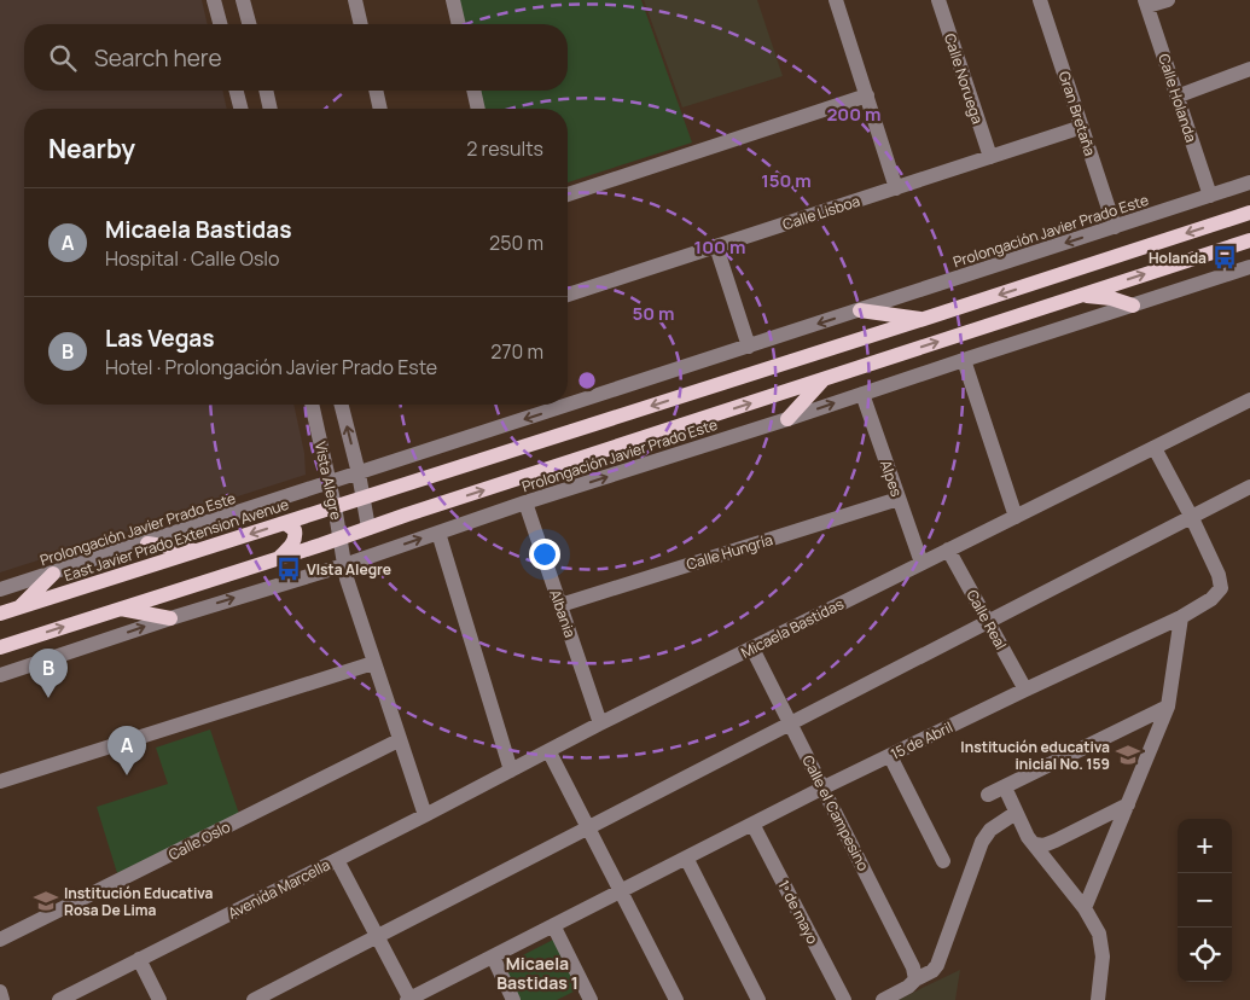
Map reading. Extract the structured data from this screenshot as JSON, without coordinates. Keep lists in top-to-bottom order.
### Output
{
  "streets": {
    "main road": ["Prolongación Javier Prado Este", "East Javier Prado Extension Avenue"],
    "street": [
      "Calle Noruega",
      "Calle Holanda",
      "Gran Bretaña",
      "Calle Lisboa",
      "Alpes",
      "Vista Alegre",
      "Calle Hungría",
      "Albania",
      "Calle Real",
      "Micaela Bastidas",
      "15 de Abril",
      "Calle el Campesino",
      "Calle Oslo",
      "Avenida Marcella",
      "1º de mayo"
    ]
  },
  "crossings": [
    ["Calle Noruega", "Calle Lisboa"],
    ["Calle Holanda", "Prolongación Javier Prado Este"],
    ["Gran Bretaña", "Calle Lisboa"],
    ["Gran Bretaña", "Prolongación Javier Prado Este"],
    ["Prolongación Javier Prado Este", "Alpes"],
    ["Prolongación Javier Prado Este", "Vista Alegre"],
    ["Prolongación Javier Prado Este", "Albania"],
    ["Alpes", "Calle Hungría"],
    ["Alpes", "Micaela Bastidas"],
    ["Vista Alegre", "East Javier Prado Extension Avenue"],
    ["Vista Alegre", "Micaela Bastidas"],
    ["Vista Alegre", "Calle Oslo"],
    ["Calle Hungría", "Albania"],
    ["Albania", "Micaela Bastidas"],
    ["Calle Real", "Micaela Bastidas"],
    ["Calle Real", "15 de Abril"],
    ["Micaela Bastidas", "Calle el Campesino"],
    ["Micaela Bastidas", "Avenida Marcella"],
    ["15 de Abril", "Calle el Campesino"],
    ["15 de Abril", "1º de mayo"]
  ],
  "districts": ["Micaela Bastidas 1"],
  "places": {
    "bus stop": ["Holanda", "VIsta Alegre"],
    "school or university": ["Institución educativa inicial No. 159", "Institución Educativa Rosa De Lima"]
  },
  "page": {
    "search": "Search here",
    "heading": ["Nearby", "2 results"],
    "list": [
      {
        "mark": "A",
        "name": "Micaela Bastidas",
        "note": "Hospital · Calle Oslo",
        "value": "250 m"
      },
      {
        "mark": "B",
        "name": "Las Vegas",
        "note": "Hotel · Prolongación Javier Prado Este",
        "value": "270 m"
      }
    ],
    "pins": ["B", "A"],
    "map_buttons": ["+", "−"]
  },
  "rings": [
    "200 m",
    "150 m",
    "100 m",
    "50 m"
  ]
}
